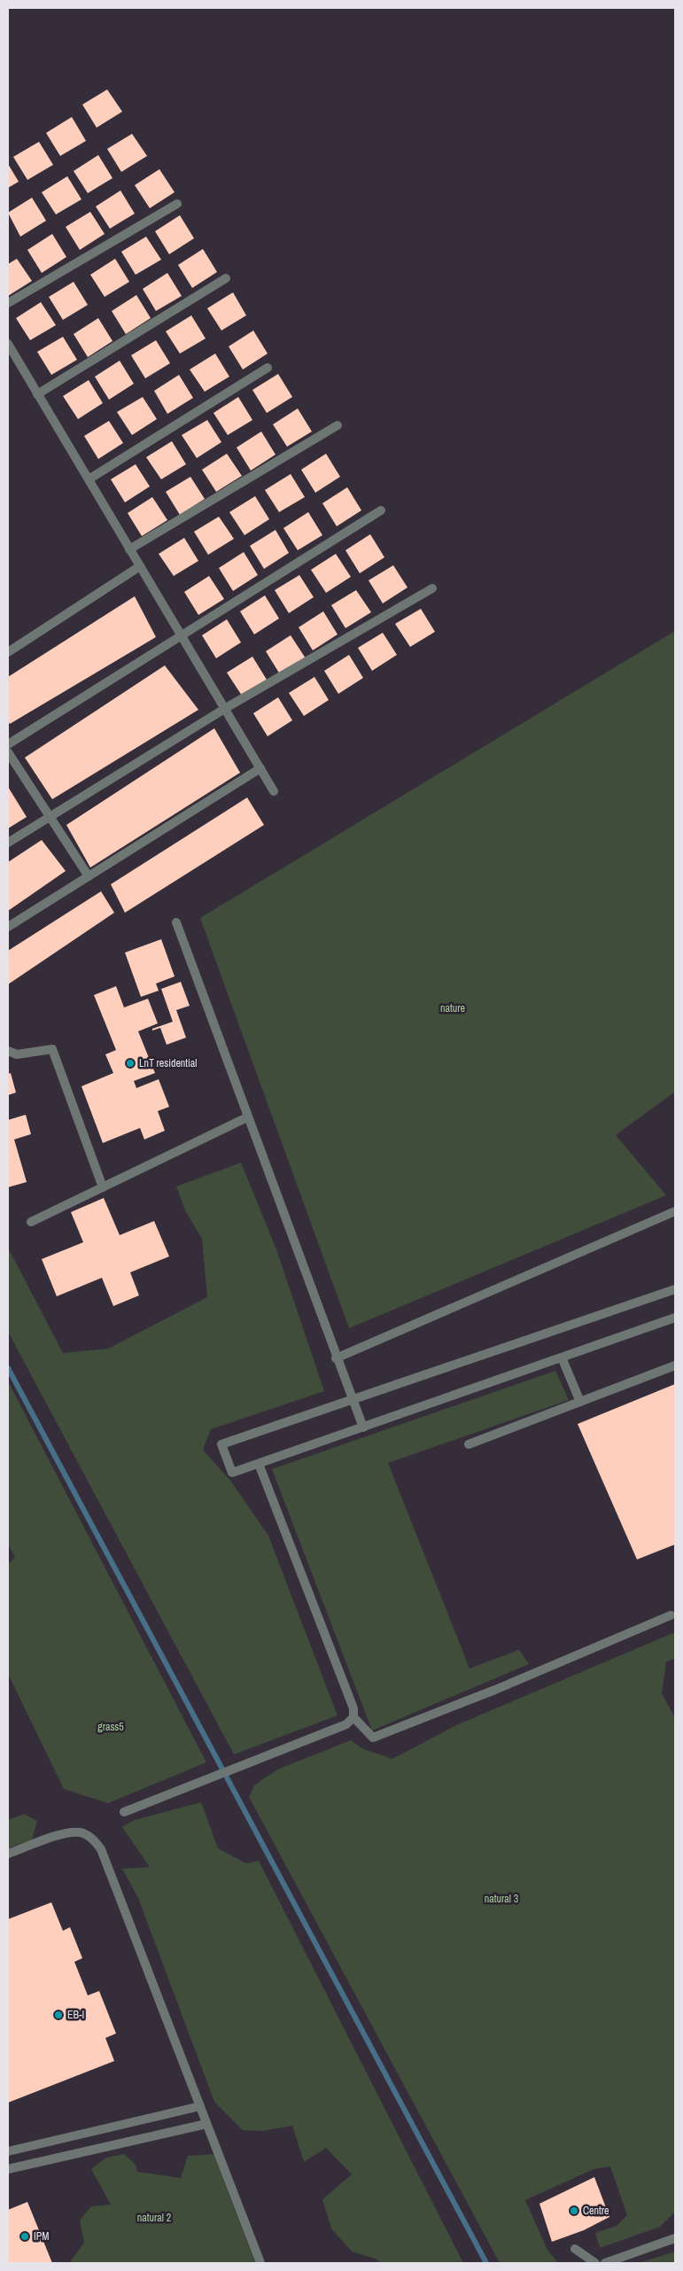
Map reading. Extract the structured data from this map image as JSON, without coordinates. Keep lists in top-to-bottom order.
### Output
{
  "parks": [
    "nature",
    "grass5",
    "natural 3",
    "natural 2"
  ],
  "places": [
    "LnT residential",
    "EB-I",
    "Centre",
    "IPM"
  ]
}
